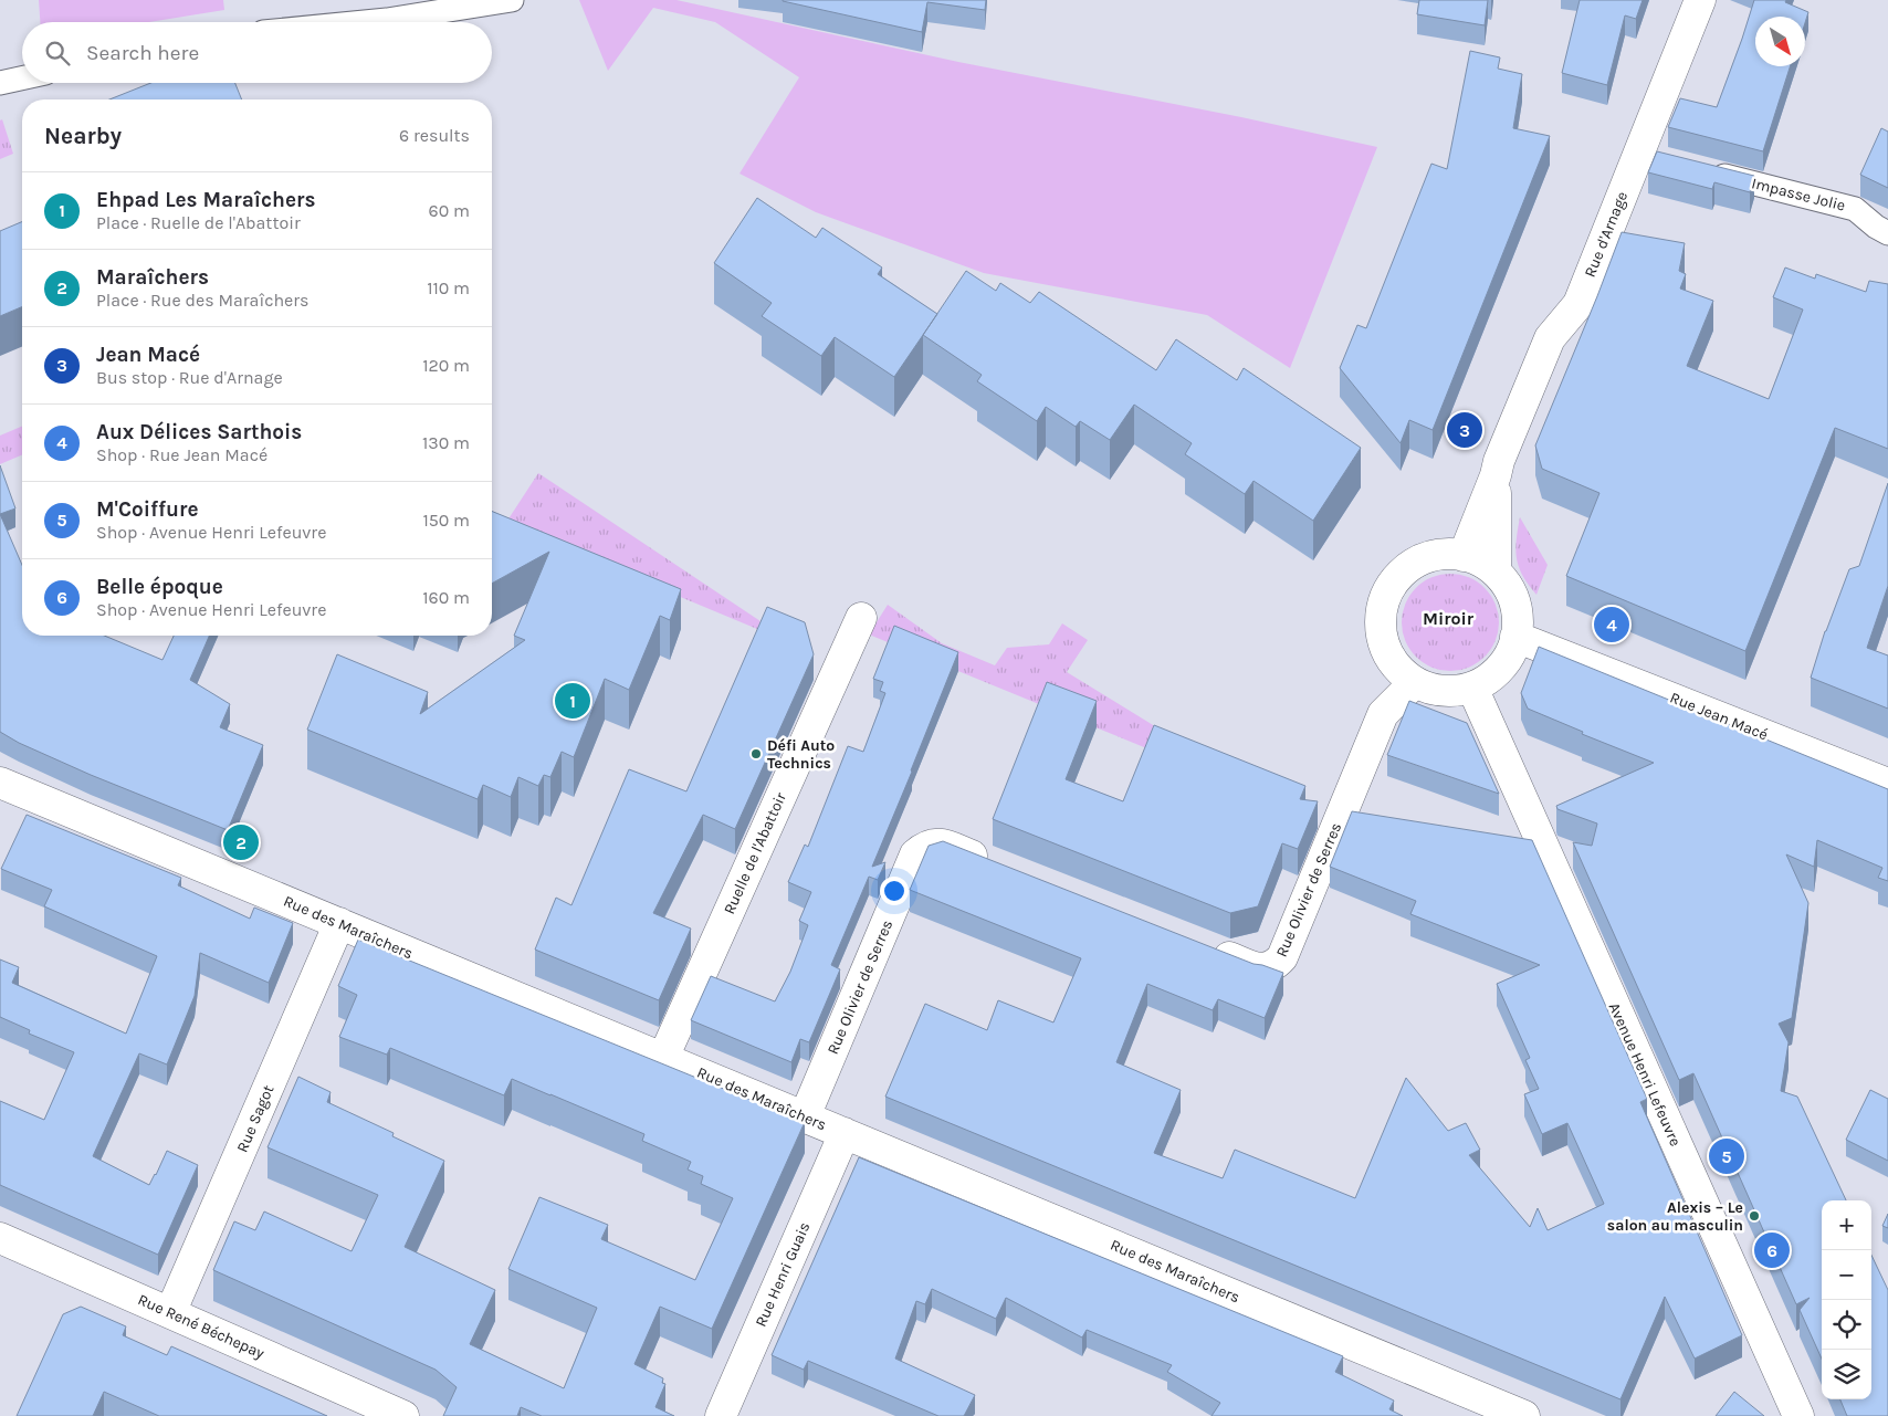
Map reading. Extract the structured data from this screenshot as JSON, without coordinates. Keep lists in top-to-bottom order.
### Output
{
  "streets": {
    "street": [
      "Rue d'Arnage",
      "Rue Jean Macé",
      "Ruelle de l'Abattoir",
      "Rue Olivier de Serres",
      "Rue des Maraîchers",
      "Avenue Henri Lefeuvre",
      "Rue Sagot",
      "Rue Henri Guais",
      "Rue René Béchepay"
    ],
    "lane": ["Impasse Jolie"]
  },
  "crossings": [
    ["Rue d'Arnage", "Rue Jean Macé"],
    ["Rue d'Arnage", "Rue Olivier de Serres"],
    ["Rue d'Arnage", "Avenue Henri Lefeuvre"],
    ["Rue Jean Macé", "Rue Olivier de Serres"],
    ["Rue Jean Macé", "Avenue Henri Lefeuvre"],
    ["Ruelle de l'Abattoir", "Rue des Maraîchers"],
    ["Rue Olivier de Serres", "Rue des Maraîchers"],
    ["Rue Olivier de Serres", "Avenue Henri Lefeuvre"],
    ["Rue des Maraîchers", "Rue Sagot"],
    ["Rue des Maraîchers", "Rue Henri Guais"],
    ["Rue Sagot", "Rue René Béchepay"]
  ],
  "districts": ["Miroir"],
  "places": ["Défi Auto Technics", "Alexis – Le salon au masculin"],
  "north": "bottom right",
  "page": {
    "search": "Search here",
    "heading": ["Nearby", "6 results"],
    "list": [
      {
        "mark": "1",
        "name": "Ehpad Les Maraîchers",
        "note": "Place · Ruelle de l'Abattoir",
        "value": "60 m"
      },
      {
        "mark": "2",
        "name": "Maraîchers",
        "note": "Place · Rue des Maraîchers",
        "value": "110 m"
      },
      {
        "mark": "3",
        "name": "Jean Macé",
        "note": "Bus stop · Rue d'Arnage",
        "value": "120 m"
      },
      {
        "mark": "4",
        "name": "Aux Délices Sarthois",
        "note": "Shop · Rue Jean Macé",
        "value": "130 m"
      },
      {
        "mark": "5",
        "name": "M'Coiffure",
        "note": "Shop · Avenue Henri Lefeuvre",
        "value": "150 m"
      },
      {
        "mark": "6",
        "name": "Belle époque",
        "note": "Shop · Avenue Henri Lefeuvre",
        "value": "160 m"
      }
    ],
    "pins": [
      "3",
      "4",
      "1",
      "2",
      "5",
      "6"
    ],
    "map_buttons": ["+", "−"]
  }
}
